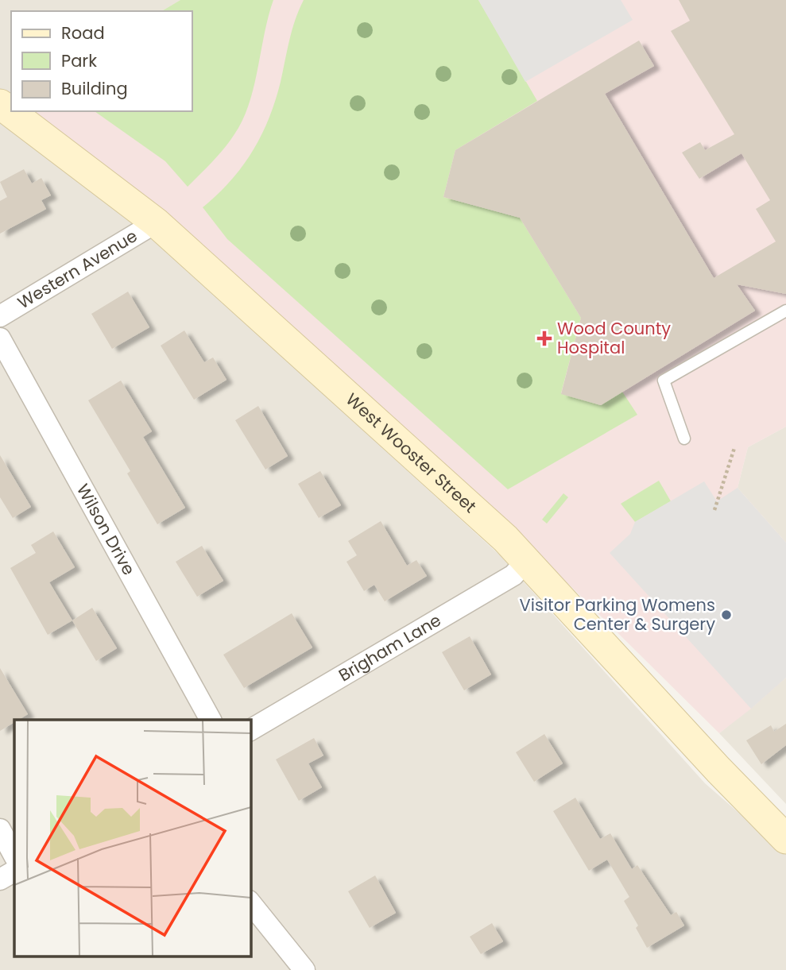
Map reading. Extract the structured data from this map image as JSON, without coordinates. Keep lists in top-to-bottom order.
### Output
{
  "streets": {
    "main road": ["West Wooster Street"],
    "street": ["Western Avenue", "Wilson Drive", "Brigham Lane"]
  },
  "crossings": [
    ["Western Avenue", "West Wooster Street"],
    ["West Wooster Street", "Brigham Lane"]
  ],
  "places": {
    "health": ["Wood County Hospital"],
    "other": ["Visitor Parking Womens Center & Surgery"]
  },
  "legend": ["Road", "Park", "Building"]
}
